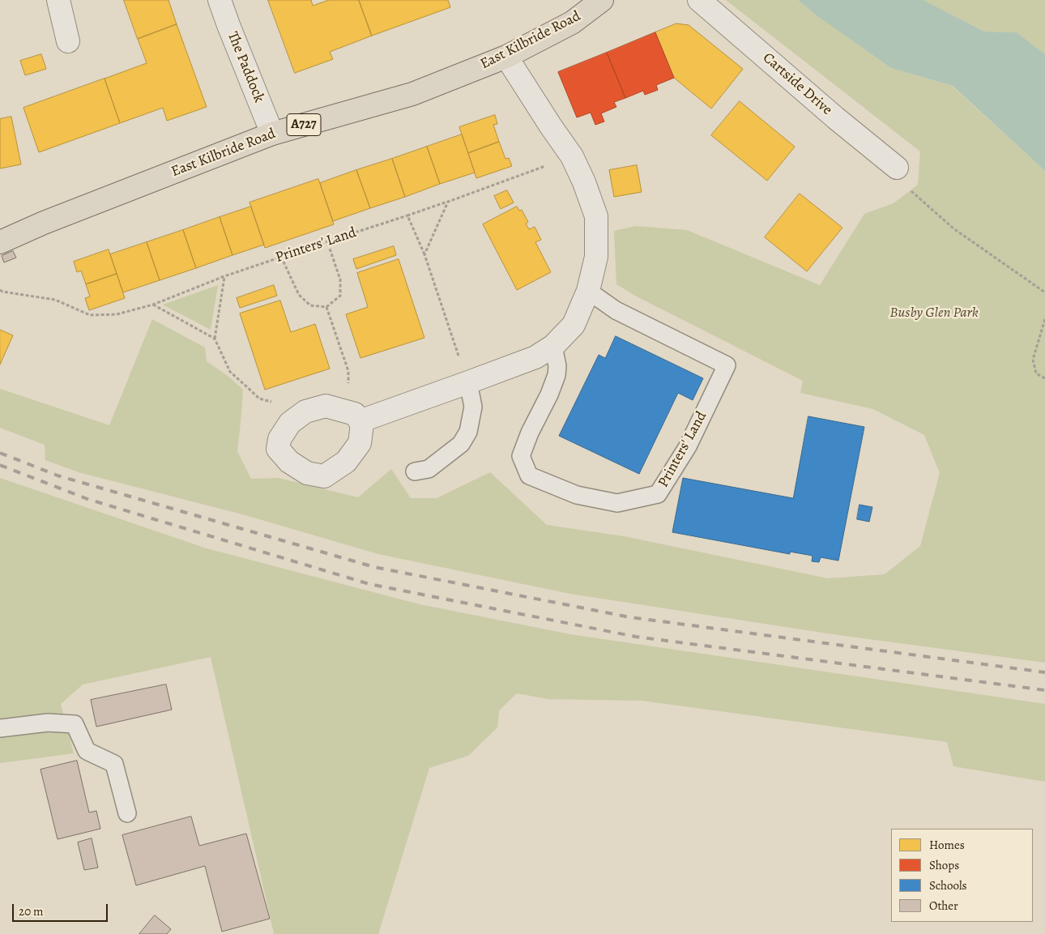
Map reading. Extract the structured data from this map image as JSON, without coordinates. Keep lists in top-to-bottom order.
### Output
{
  "streets": {
    "main road": ["East Kilbride Road", "A727"],
    "street": ["The Paddock", "Cartside Drive"],
    "lane": ["Printers' Land"]
  },
  "crossings": [
    ["East Kilbride Road", "The Paddock"]
  ],
  "parks": ["Busby Glen Park"],
  "legend": [
    "Homes",
    "Shops",
    "Schools",
    "Other"
  ],
  "scale_bar": "20 m"
}
